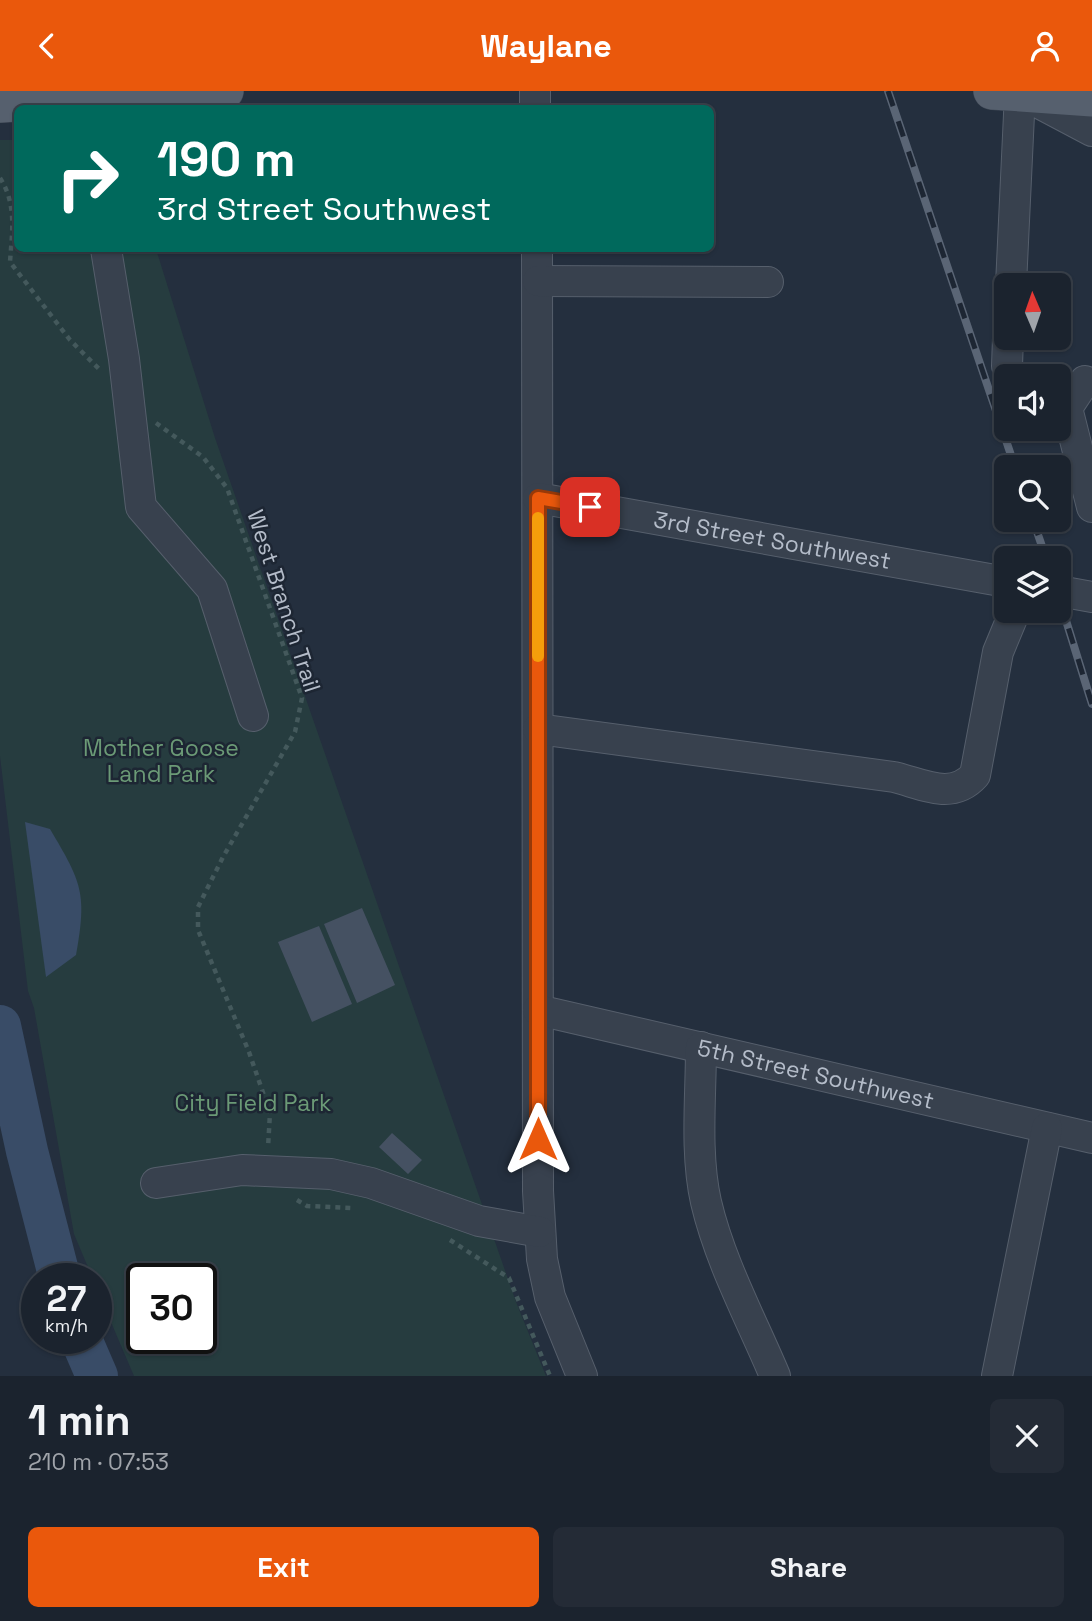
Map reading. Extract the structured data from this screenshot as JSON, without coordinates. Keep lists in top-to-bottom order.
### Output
{
  "streets": {
    "street": ["3rd Street Southwest", "5th Street Southwest"],
    "path": ["West Branch Trail"]
  },
  "parks": ["Mother Goose Land Park", "City Field Park"],
  "north": "top",
  "page": {
    "header": "Waylane",
    "turn": ["190 m", "3rd Street Southwest"],
    "speed": "27 km/h",
    "limit": "30",
    "heading": ["1 min", "210 m · 07:53"],
    "buttons": ["Exit", "Share"]
  }
}
